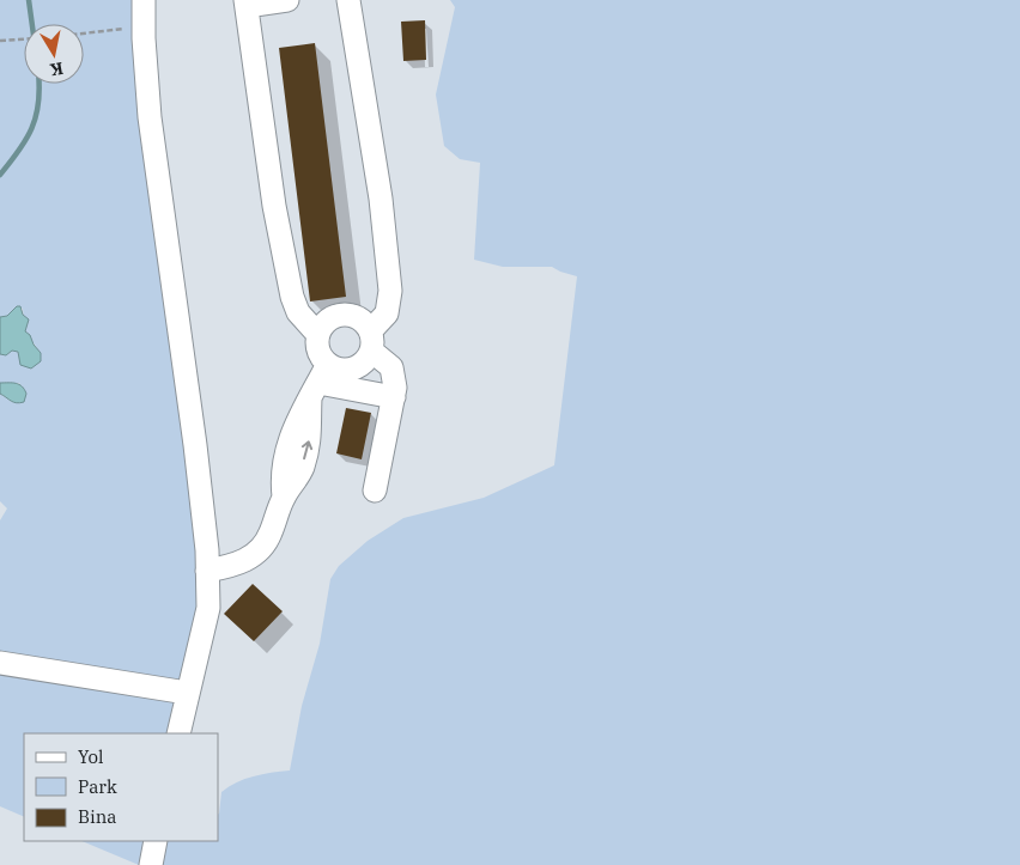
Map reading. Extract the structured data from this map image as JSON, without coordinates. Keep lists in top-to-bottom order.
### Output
{
  "legend": ["Yol", "Park", "Bina"],
  "north": "bottom"
}
